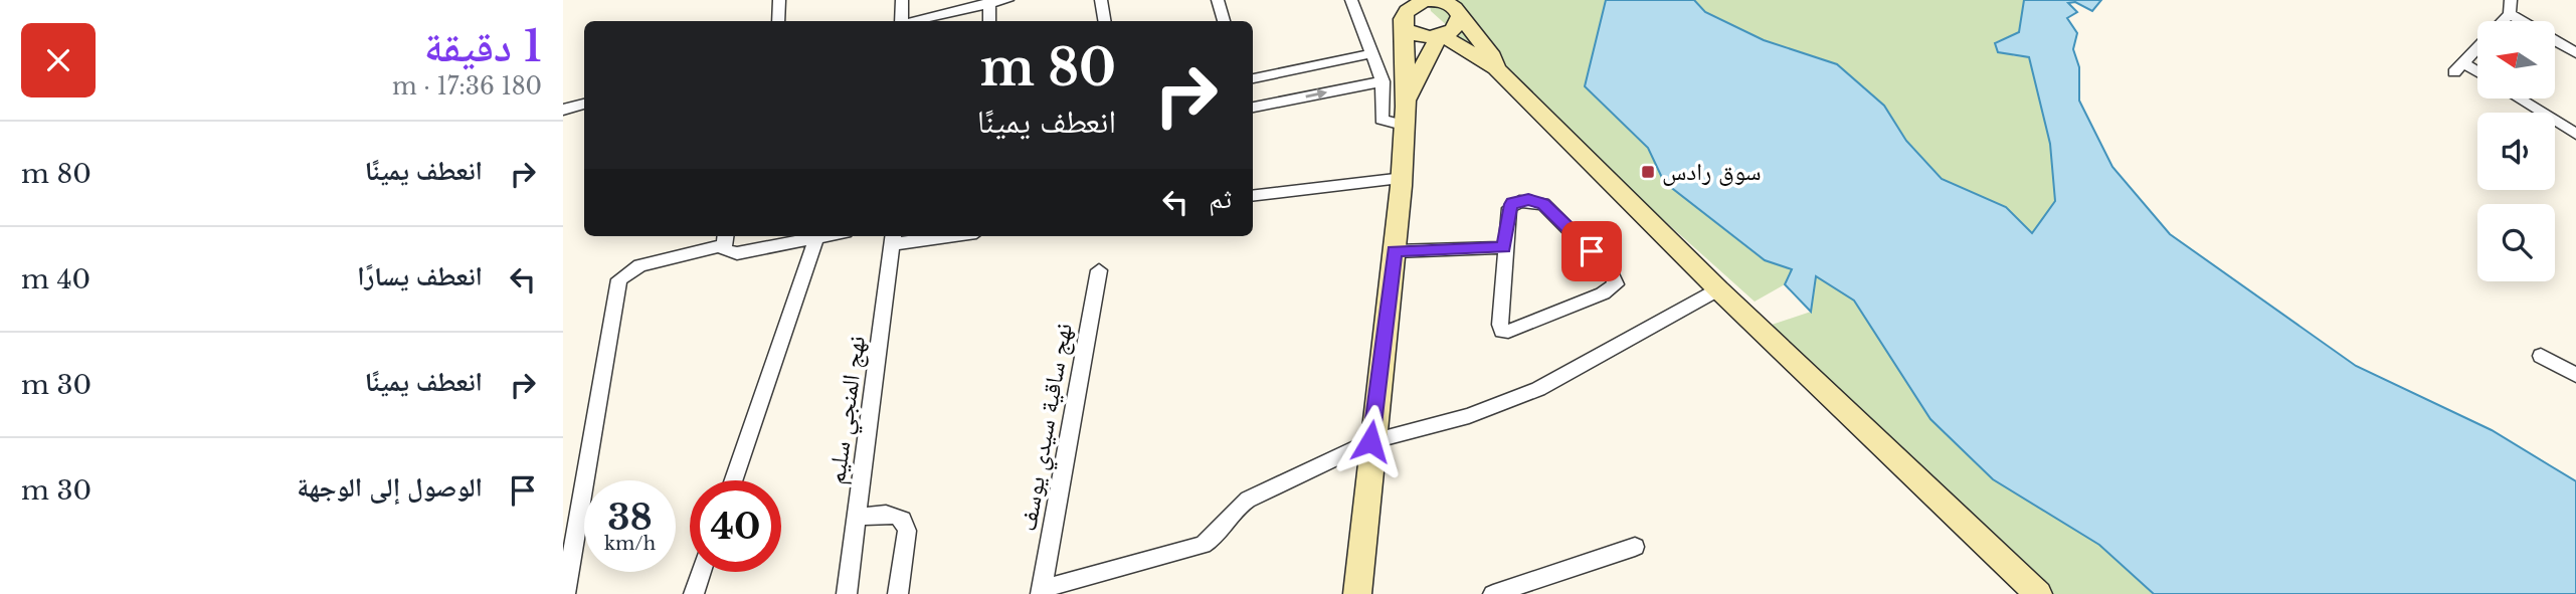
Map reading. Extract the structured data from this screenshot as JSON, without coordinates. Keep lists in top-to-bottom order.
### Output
{
  "streets": {
    "street": ["نهج المنجي سليم", "نهج ساقية سيدي يوسف"]
  },
  "places": {
    "transit": ["سوق رادس"]
  },
  "north": "left",
  "page": {
    "heading": ["1 دقيقة", "180 m · 17:36"],
    "turn": ["80 m", "انعطف يمينًا"],
    "list": [
      {
        "name": "انعطف يمينًا",
        "value": "80 m"
      },
      {
        "name": "انعطف يسارًا",
        "value": "40 m"
      },
      {
        "name": "انعطف يمينًا",
        "value": "30 m"
      },
      {
        "name": "الوصول إلى الوجهة",
        "value": "30 m"
      }
    ],
    "then": "ثم",
    "speed": "38 km/h",
    "limit": "40"
  }
}
